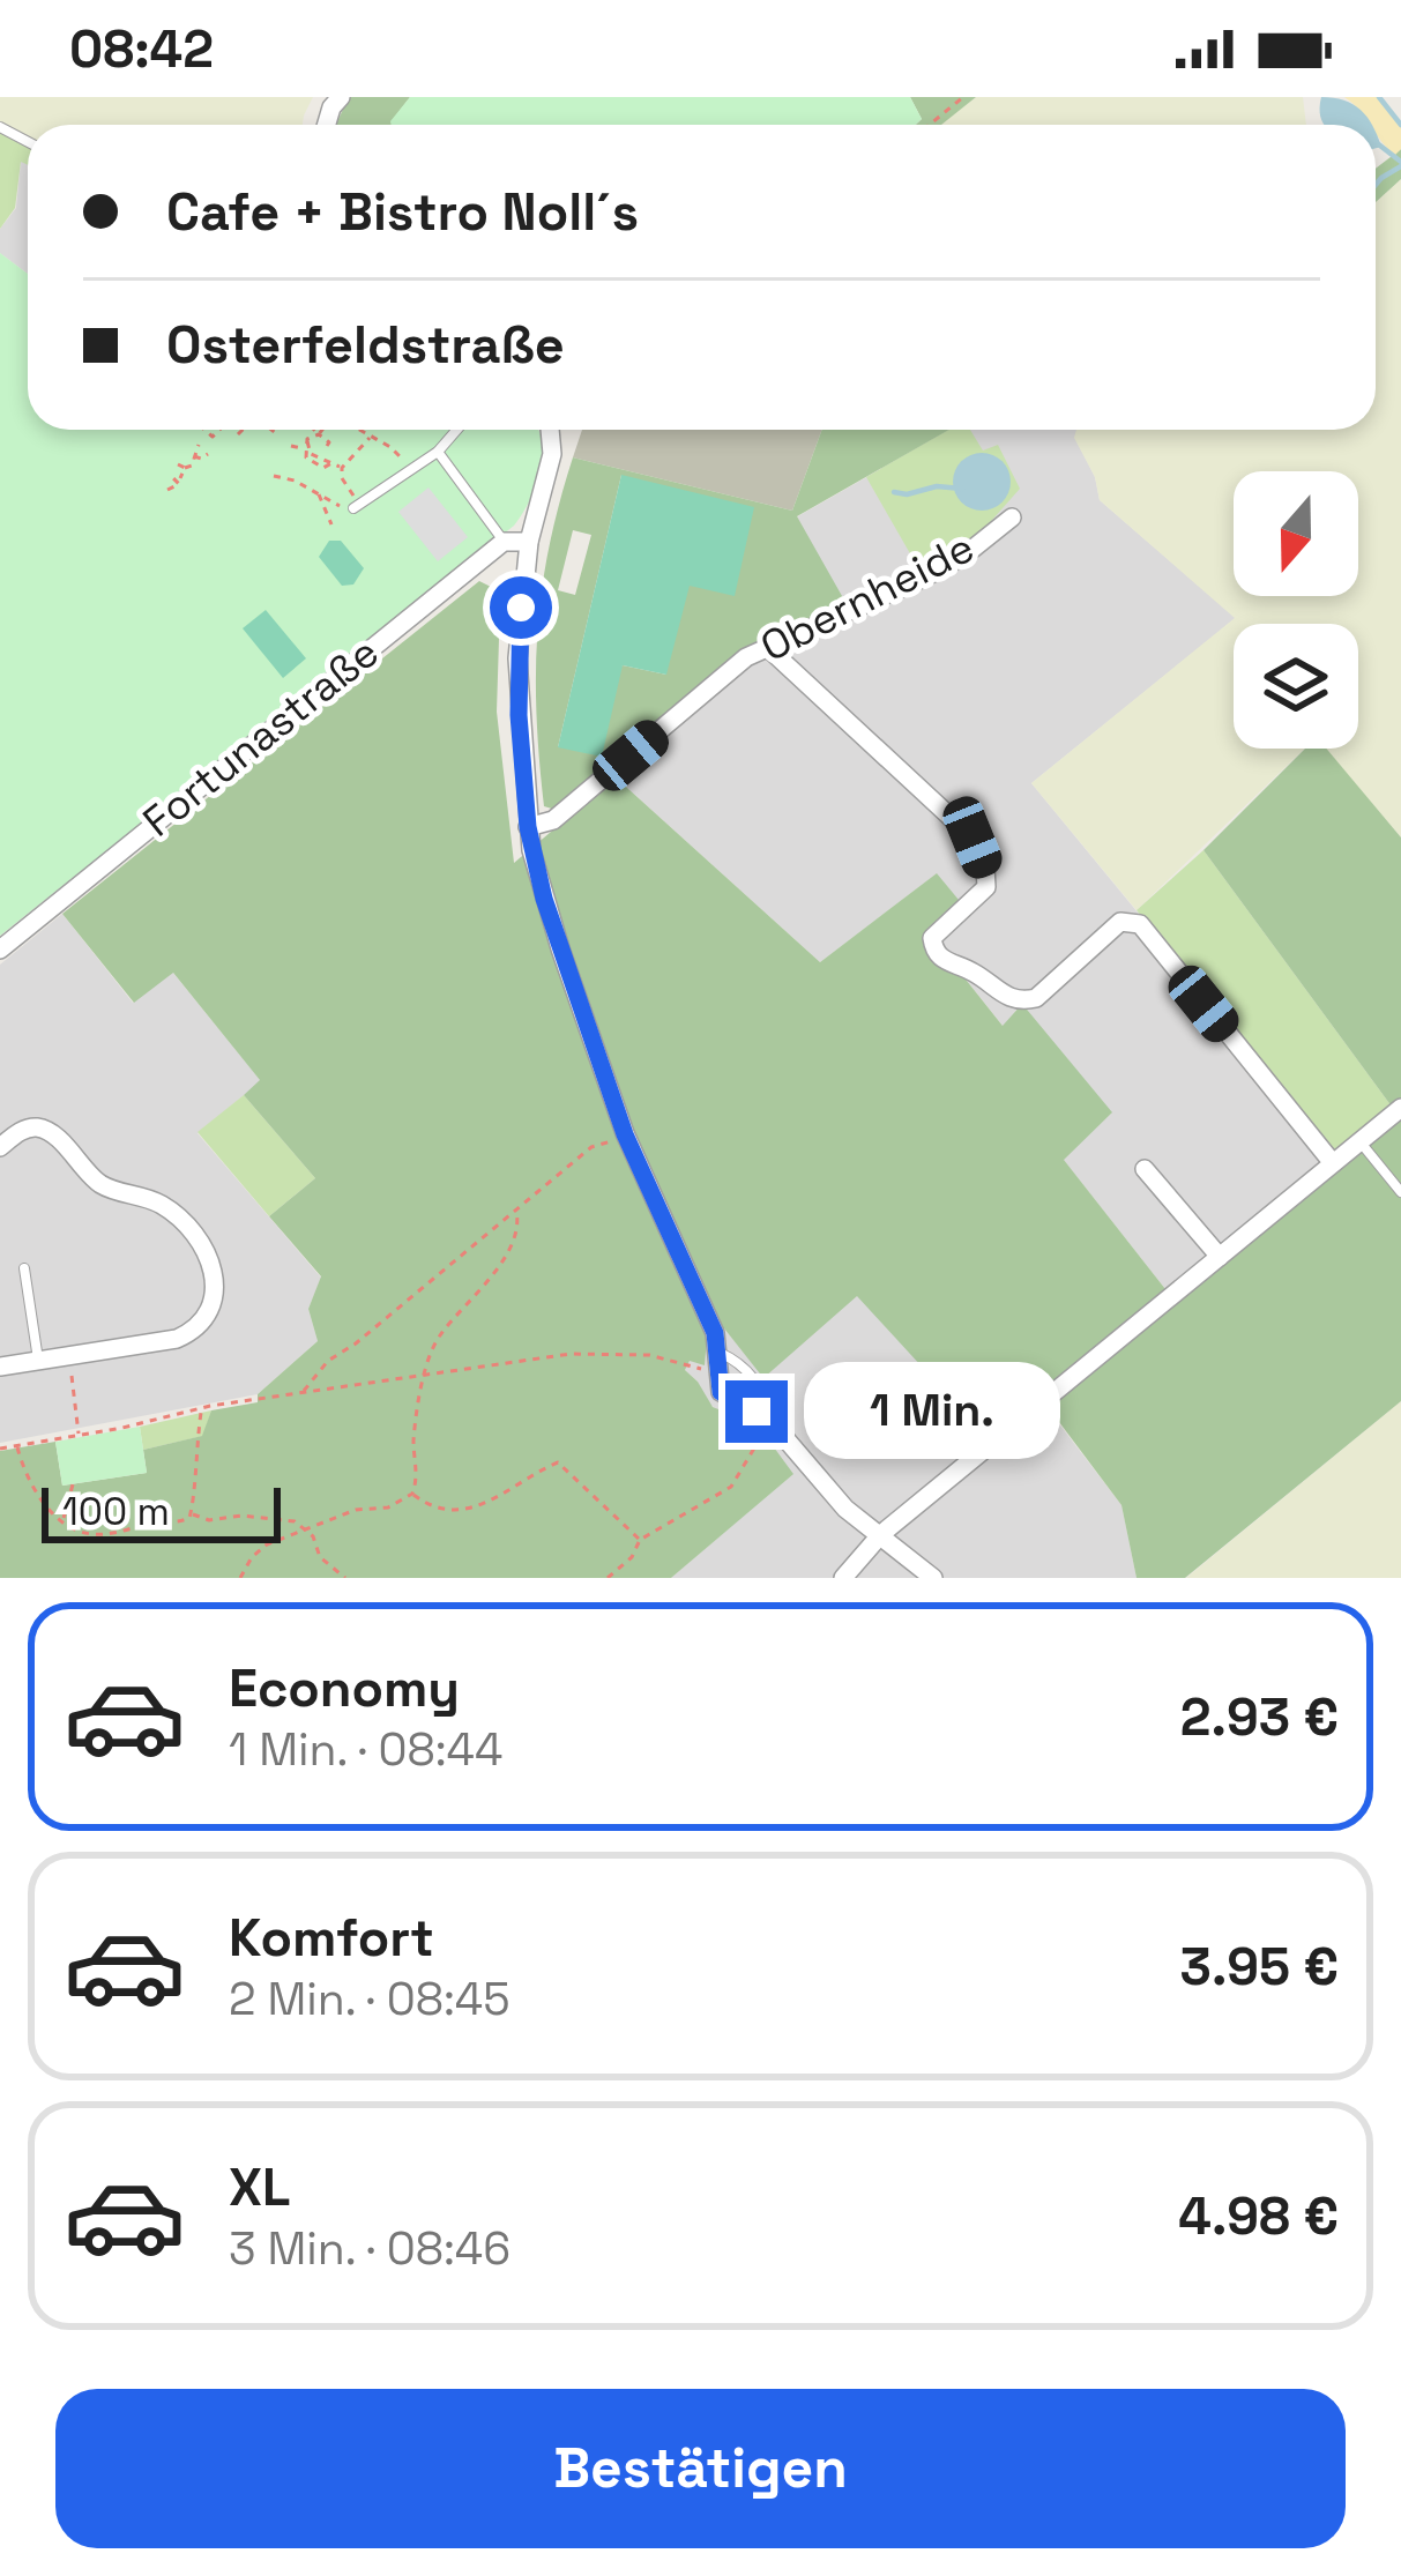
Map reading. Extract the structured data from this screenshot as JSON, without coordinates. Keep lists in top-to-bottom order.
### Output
{
  "streets": {
    "street": ["Obernheide", "Fortunastraße"]
  },
  "scale_bar": "100 m",
  "north": "bottom",
  "page": {
    "status": "08:42",
    "banner": ["Cafe + Bistro Noll´s", "Osterfeldstraße"],
    "bubble": "1 Min.",
    "scale": "100 m",
    "list": [
      {
        "name": "Economy",
        "note": "1 Min. · 08:44",
        "value": "2.93 €"
      },
      {
        "name": "Komfort",
        "note": "2 Min. · 08:45",
        "value": "3.95 €"
      },
      {
        "name": "XL",
        "note": "3 Min. · 08:46",
        "value": "4.98 €"
      }
    ],
    "buttons": "Bestätigen"
  }
}
